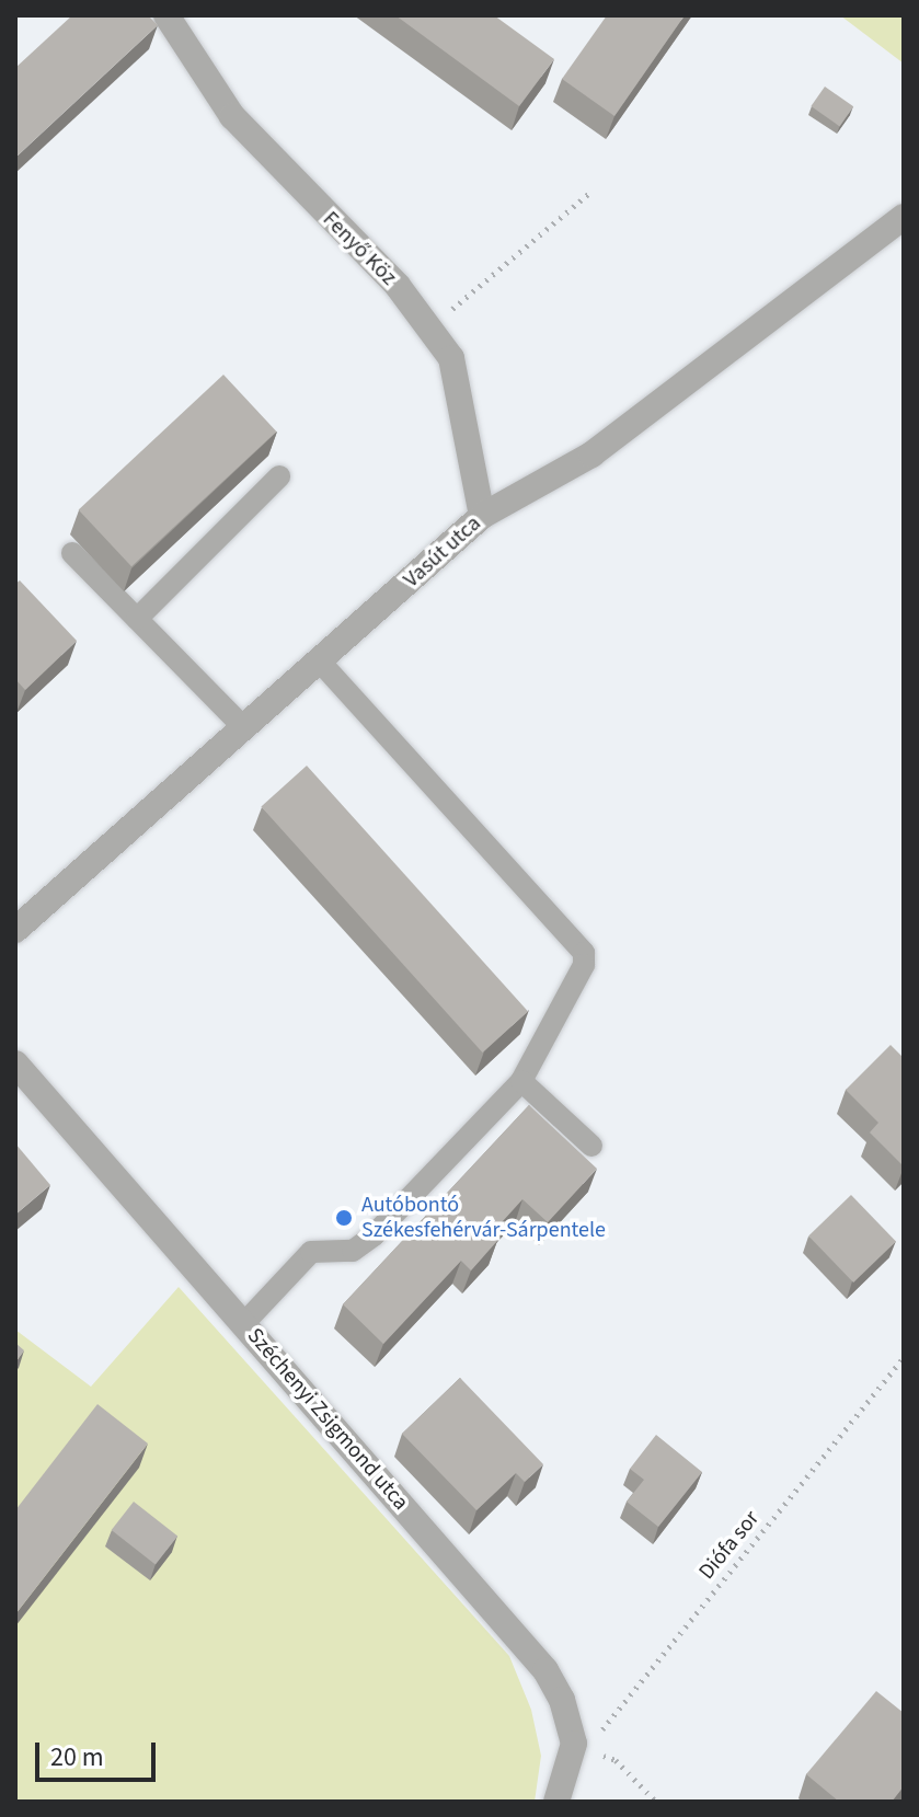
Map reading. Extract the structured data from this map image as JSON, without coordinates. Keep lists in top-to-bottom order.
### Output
{
  "streets": {
    "street": ["Fenyő Köz", "Vasút utca", "Széchenyi Zsigmond utca"],
    "path": ["Diófa sor"]
  },
  "crossings": [
    ["Fenyő Köz", "Vasút utca"],
    ["Széchenyi Zsigmond utca", "Diófa sor"]
  ],
  "places": ["Autóbontó Székesfehérvár-Sárpentele"],
  "scale_bar": "20 m"
}
